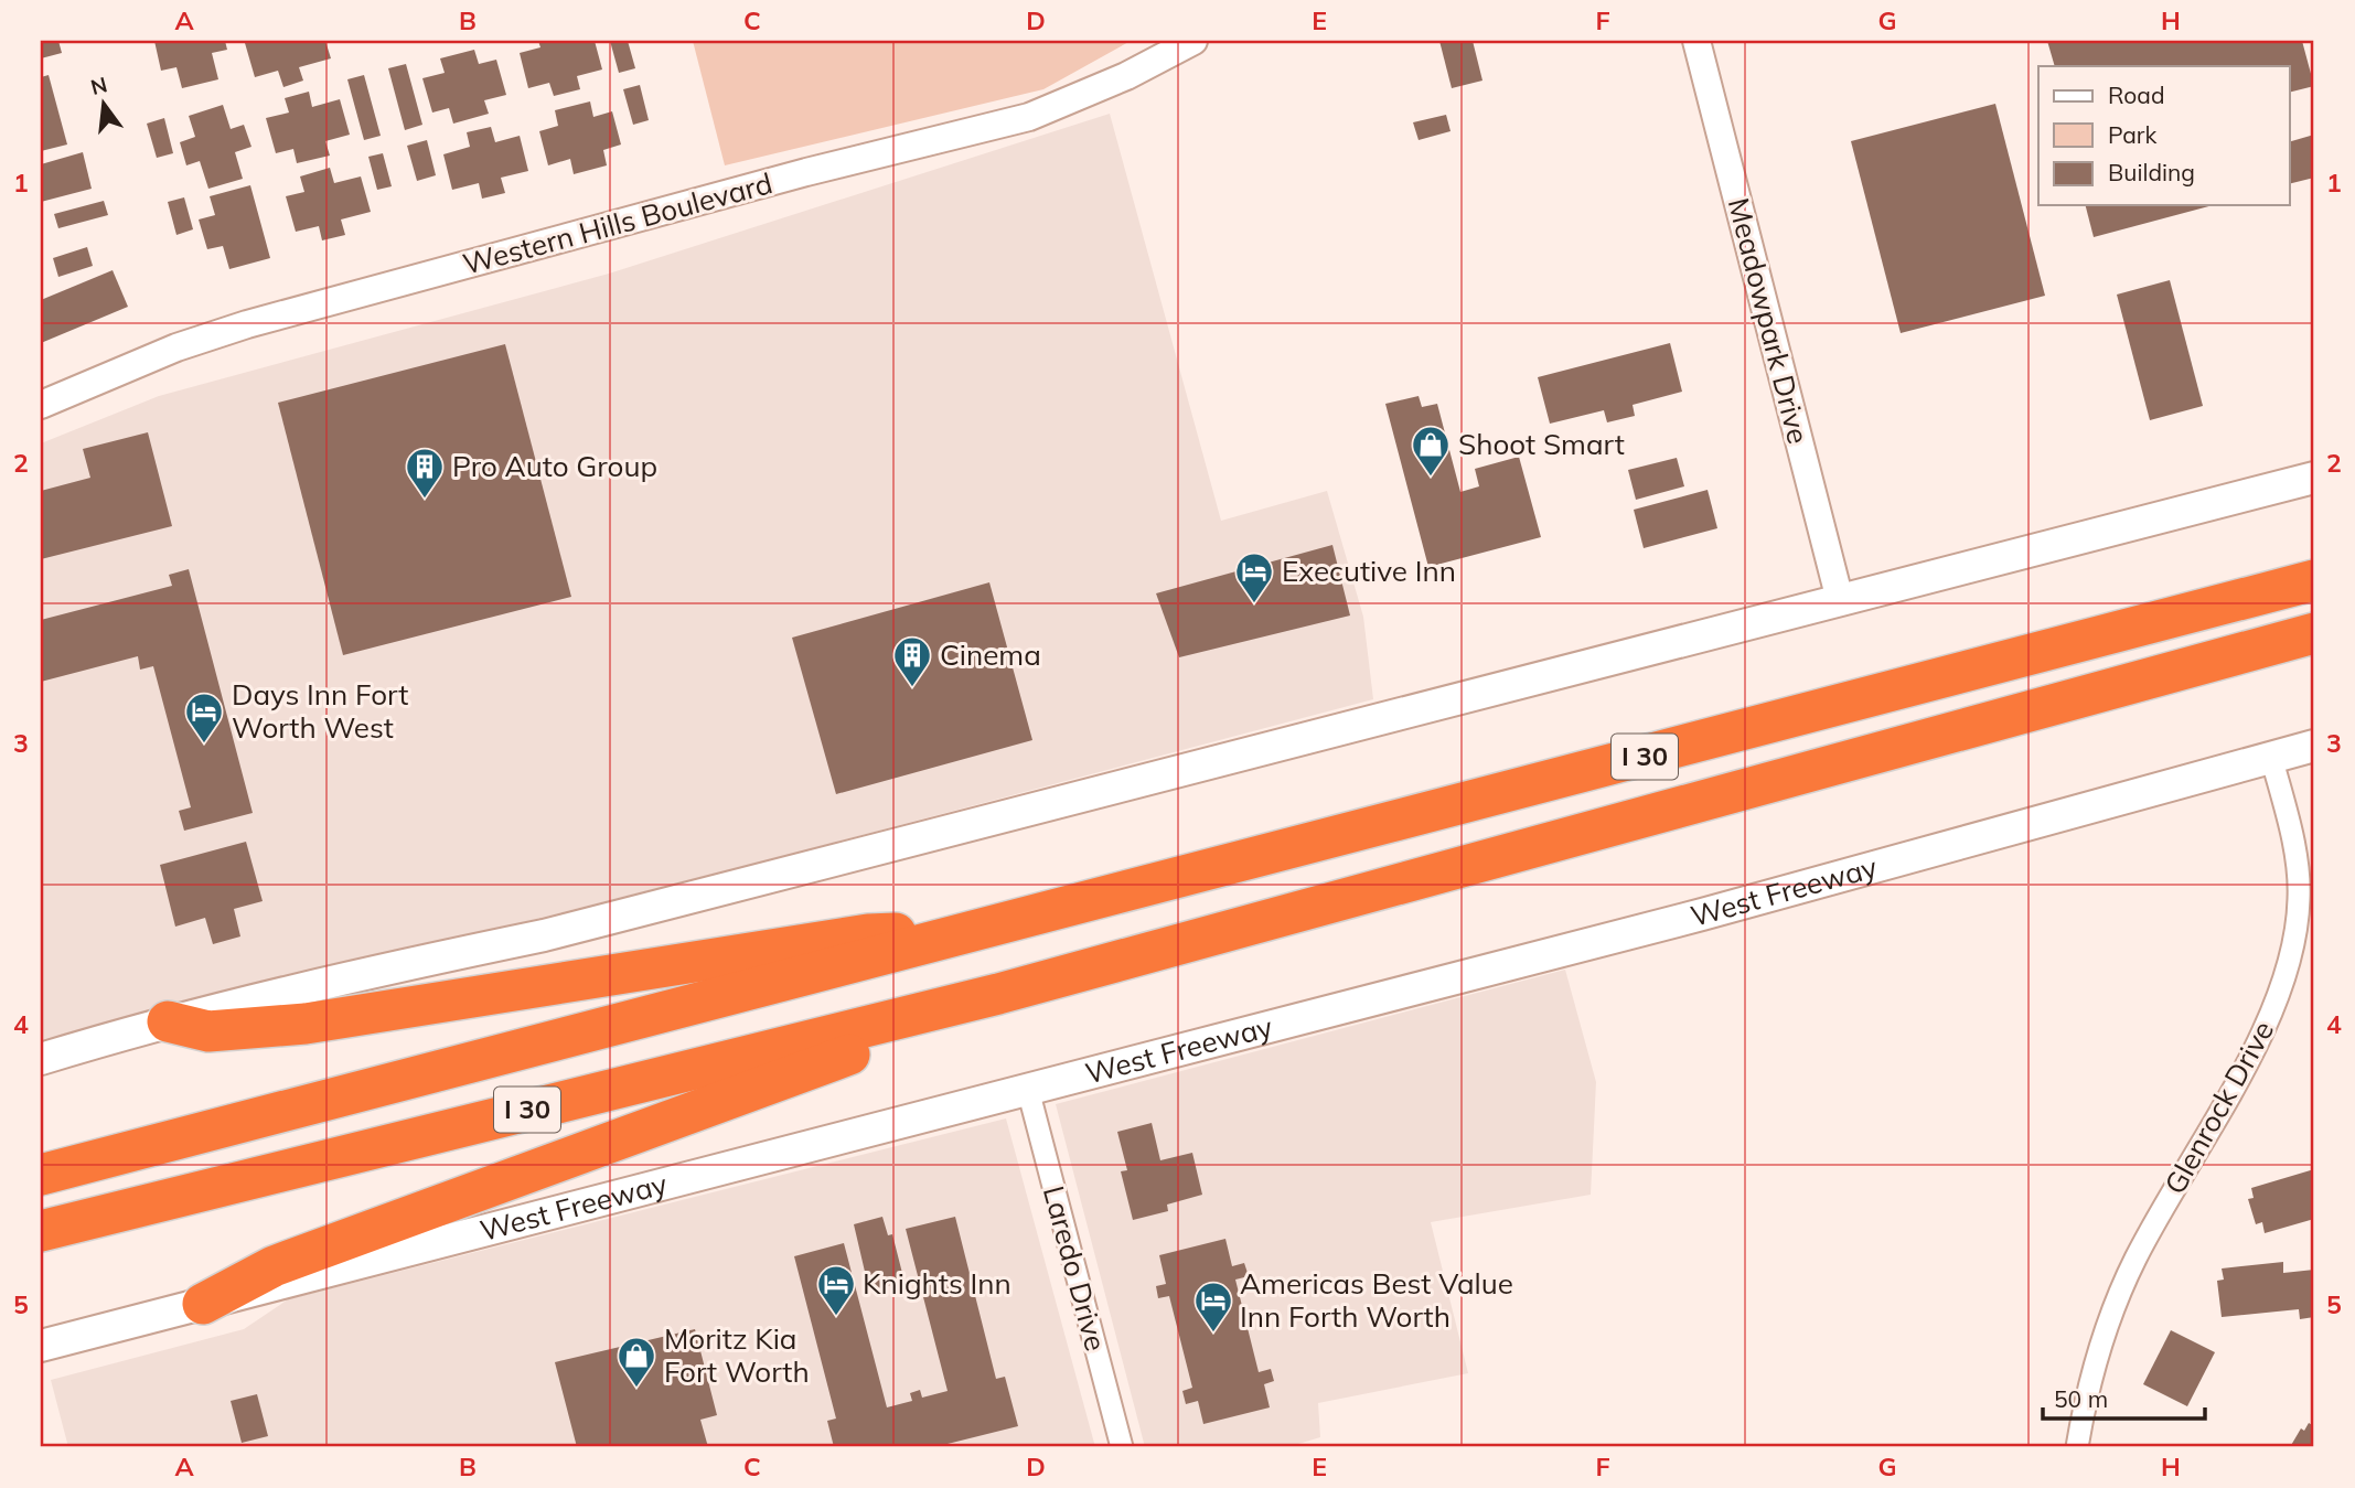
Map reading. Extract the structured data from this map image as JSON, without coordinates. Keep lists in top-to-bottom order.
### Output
{
  "streets": {
    "highway": ["I 30"],
    "main road": ["West Freeway"],
    "street": [
      "Western Hills Boulevard",
      "Meadowpark Drive",
      "Glenrock Drive",
      "Laredo Drive"
    ]
  },
  "crossings": [
    ["West Freeway", "Glenrock Drive"],
    ["West Freeway", "Laredo Drive"]
  ],
  "places": {
    "shop": ["Shoot Smart", "Moritz Kia Fort Worth"],
    "building": ["Pro Auto Group", "Cinema"],
    "hotel": [
      "Executive Inn",
      "Days Inn Fort Worth West",
      "Knights Inn",
      "Americas Best Value Inn Forth Worth"
    ]
  },
  "legend": ["Road", "Park", "Building"],
  "scale_bar": "50 m",
  "north": "top",
  "grid": {
    "columns": [
      "A",
      "B",
      "C",
      "D",
      "E",
      "F",
      "G",
      "H"
    ],
    "rows": [
      "1",
      "2",
      "3",
      "4",
      "5"
    ]
  }
}
